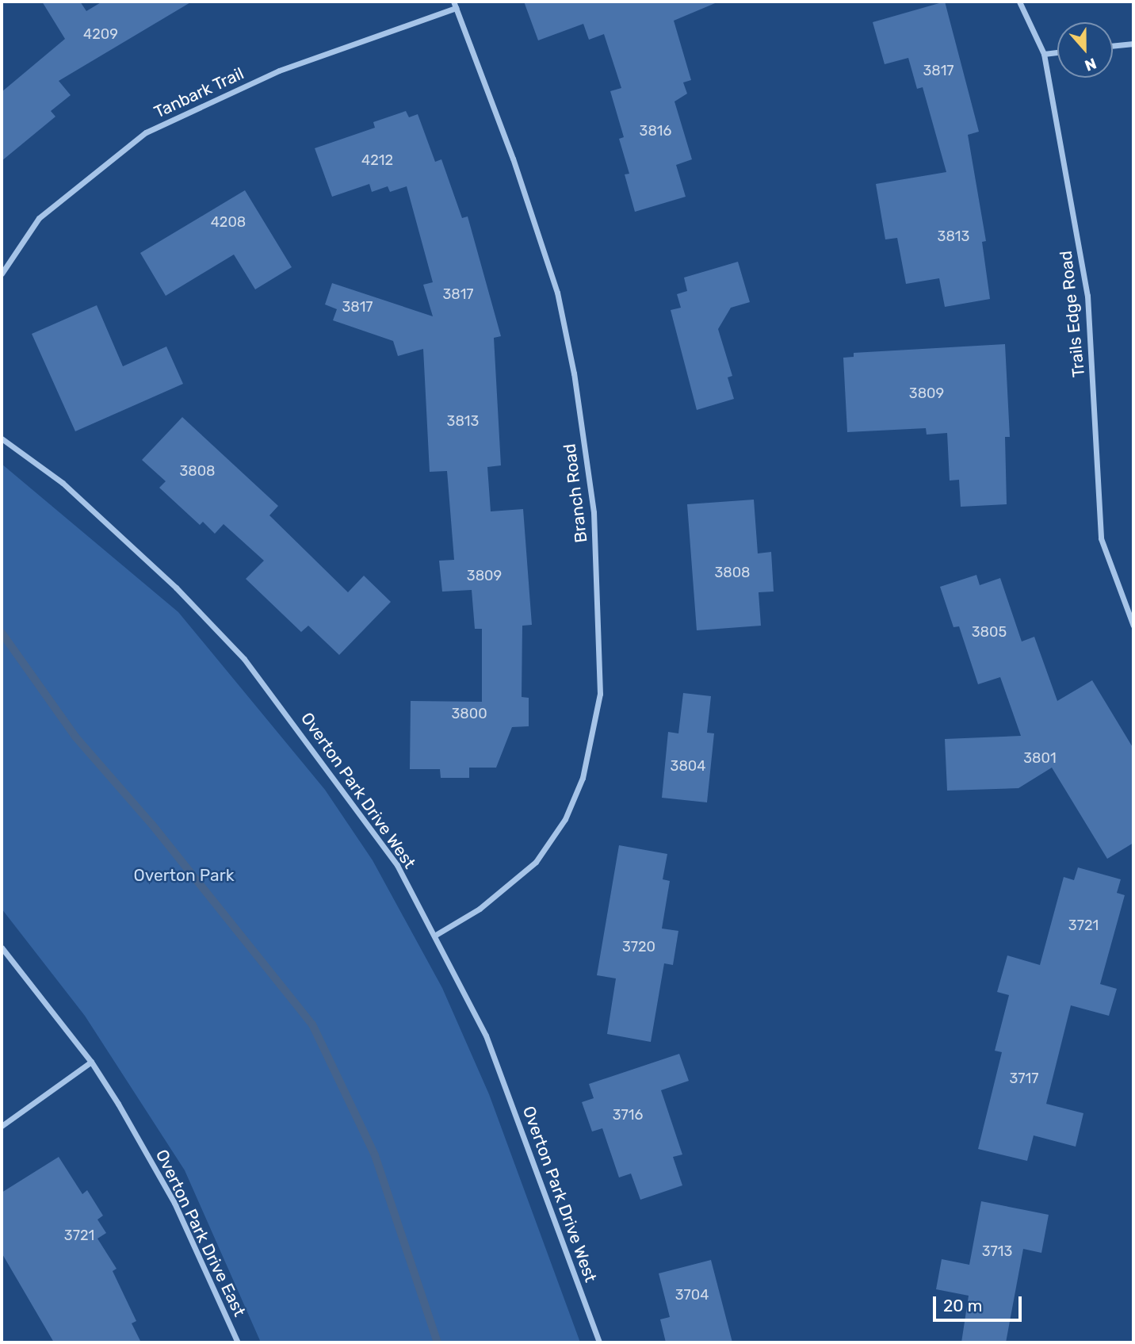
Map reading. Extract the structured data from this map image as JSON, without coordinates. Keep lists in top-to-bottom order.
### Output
{
  "streets": {
    "street": [
      "Tanbark Trail",
      "Trails Edge Road",
      "Branch Road",
      "Overton Park Drive West",
      "Overton Park Drive East"
    ]
  },
  "crossings": [
    ["Tanbark Trail", "Branch Road"],
    ["Branch Road", "Overton Park Drive West"]
  ],
  "parks": ["Overton Park"],
  "house_numbers": [
    "4209",
    "3817",
    "3816",
    "4212",
    "4208",
    "3813",
    "3817",
    "3817",
    "3809",
    "3813",
    "3808",
    "3808",
    "3809",
    "3805",
    "3800",
    "3801",
    "3804",
    "3721",
    "3720",
    "3717",
    "3716",
    "3721",
    "3713",
    "3704"
  ],
  "scale_bar": "20 m",
  "north": "bottom"
}
